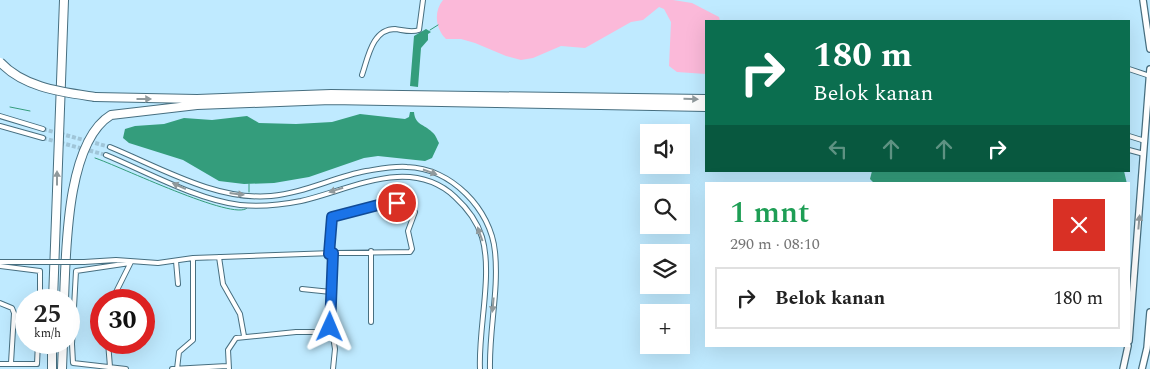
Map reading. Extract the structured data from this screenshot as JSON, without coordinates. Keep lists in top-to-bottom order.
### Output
{
  "page": {
    "turn": ["180 m", "Belok kanan"],
    "map_buttons": "+",
    "heading": ["1 mnt", "290 m · 08:10"],
    "list": [
      {
        "name": "Belok kanan",
        "value": "180 m"
      }
    ],
    "speed": "25 km/h",
    "limit": "30"
  }
}
